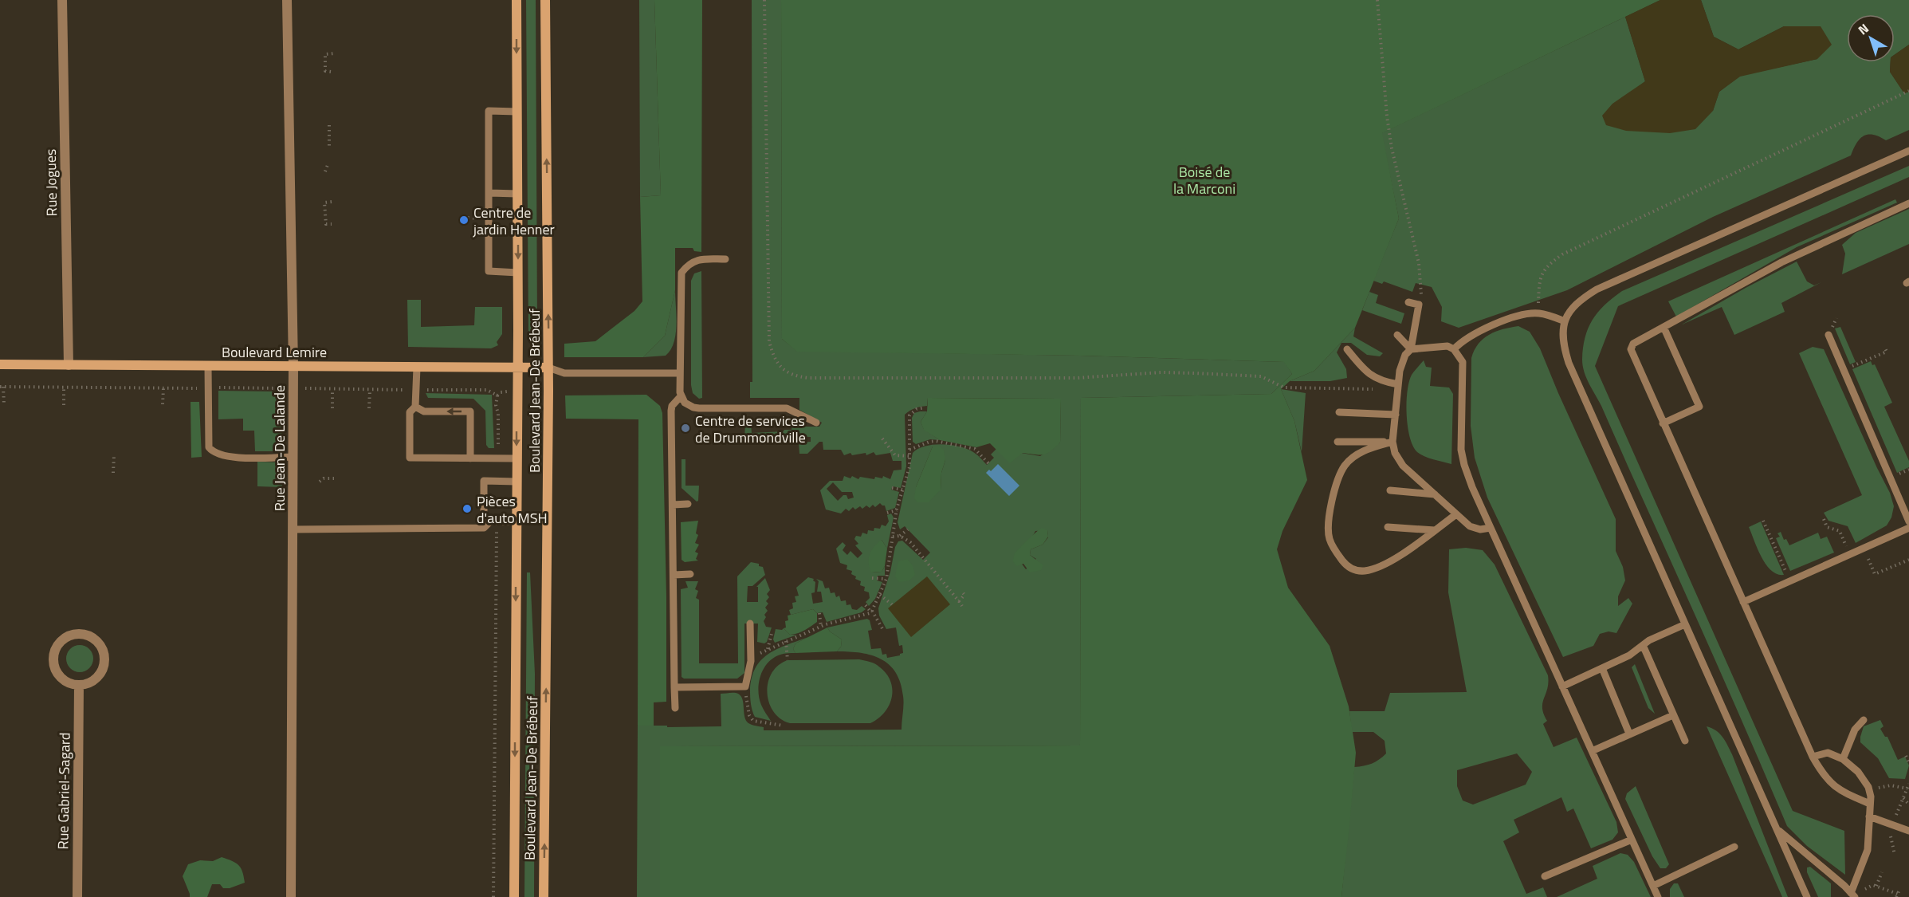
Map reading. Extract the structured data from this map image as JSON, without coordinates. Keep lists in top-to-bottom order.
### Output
{
  "streets": {
    "main road": ["Boulevard Lemire", "Boulevard Jean-De Brébeuf"],
    "street": ["Rue Jogues", "Rue Jean-De Lalande", "Rue Gabriel-Sagard"]
  },
  "crossings": [
    ["Rue Jogues", "Boulevard Lemire"],
    ["Boulevard Lemire", "Boulevard Jean-De Brébeuf"],
    ["Boulevard Lemire", "Rue Jean-De Lalande"]
  ],
  "parks": ["Boisé de la Marconi"],
  "places": ["Centre de jardin Henner", "Centre de services de Drummondville", "Pièces d'auto MSH"],
  "north": "top left"
}
